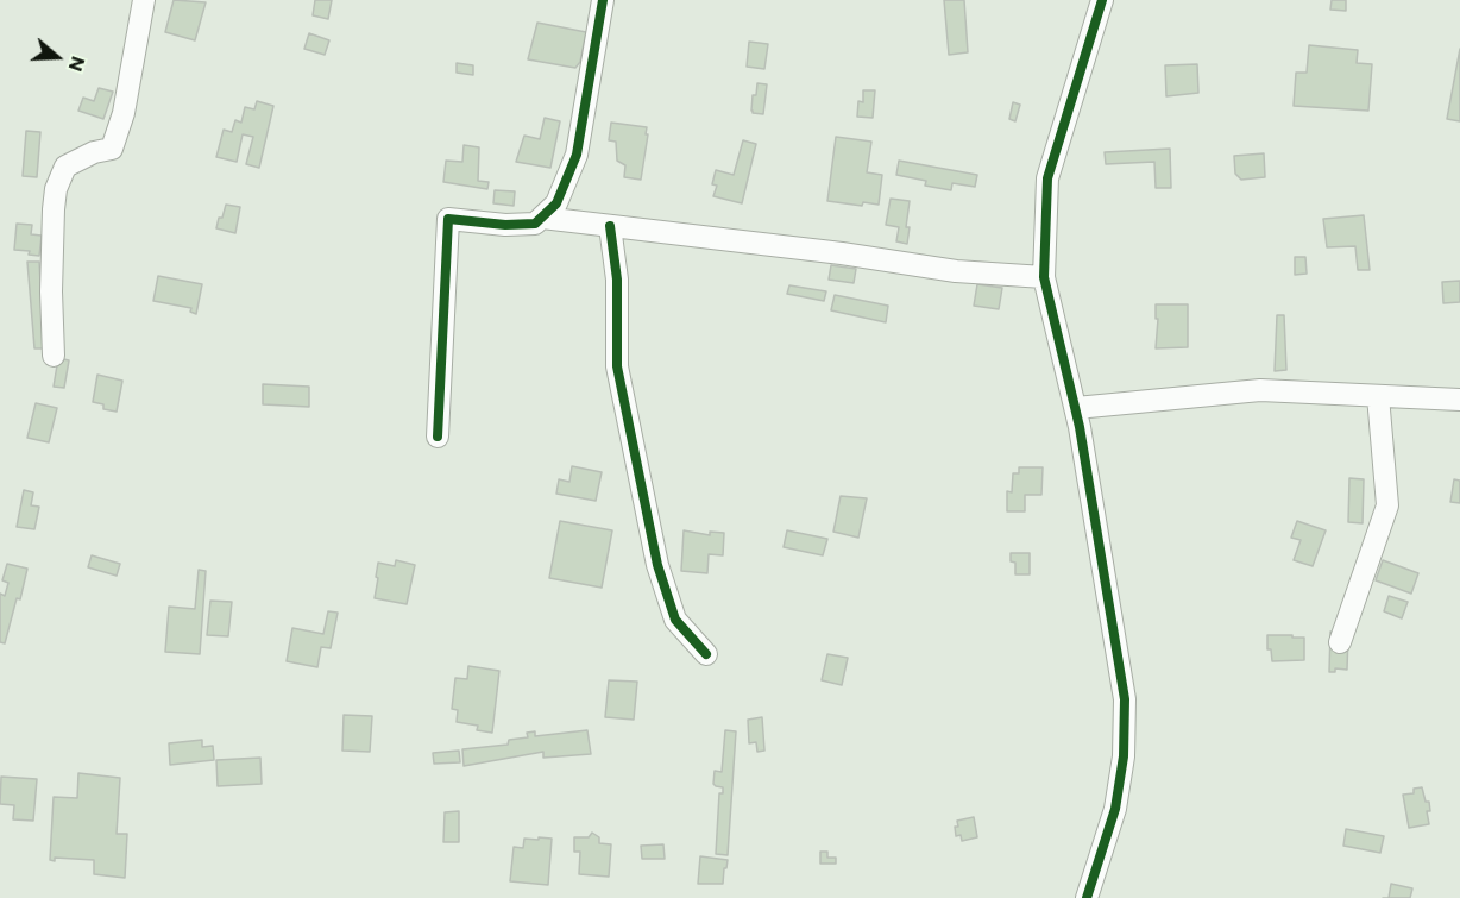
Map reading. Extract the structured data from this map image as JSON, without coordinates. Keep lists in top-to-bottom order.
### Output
{
  "north": "right"
}
